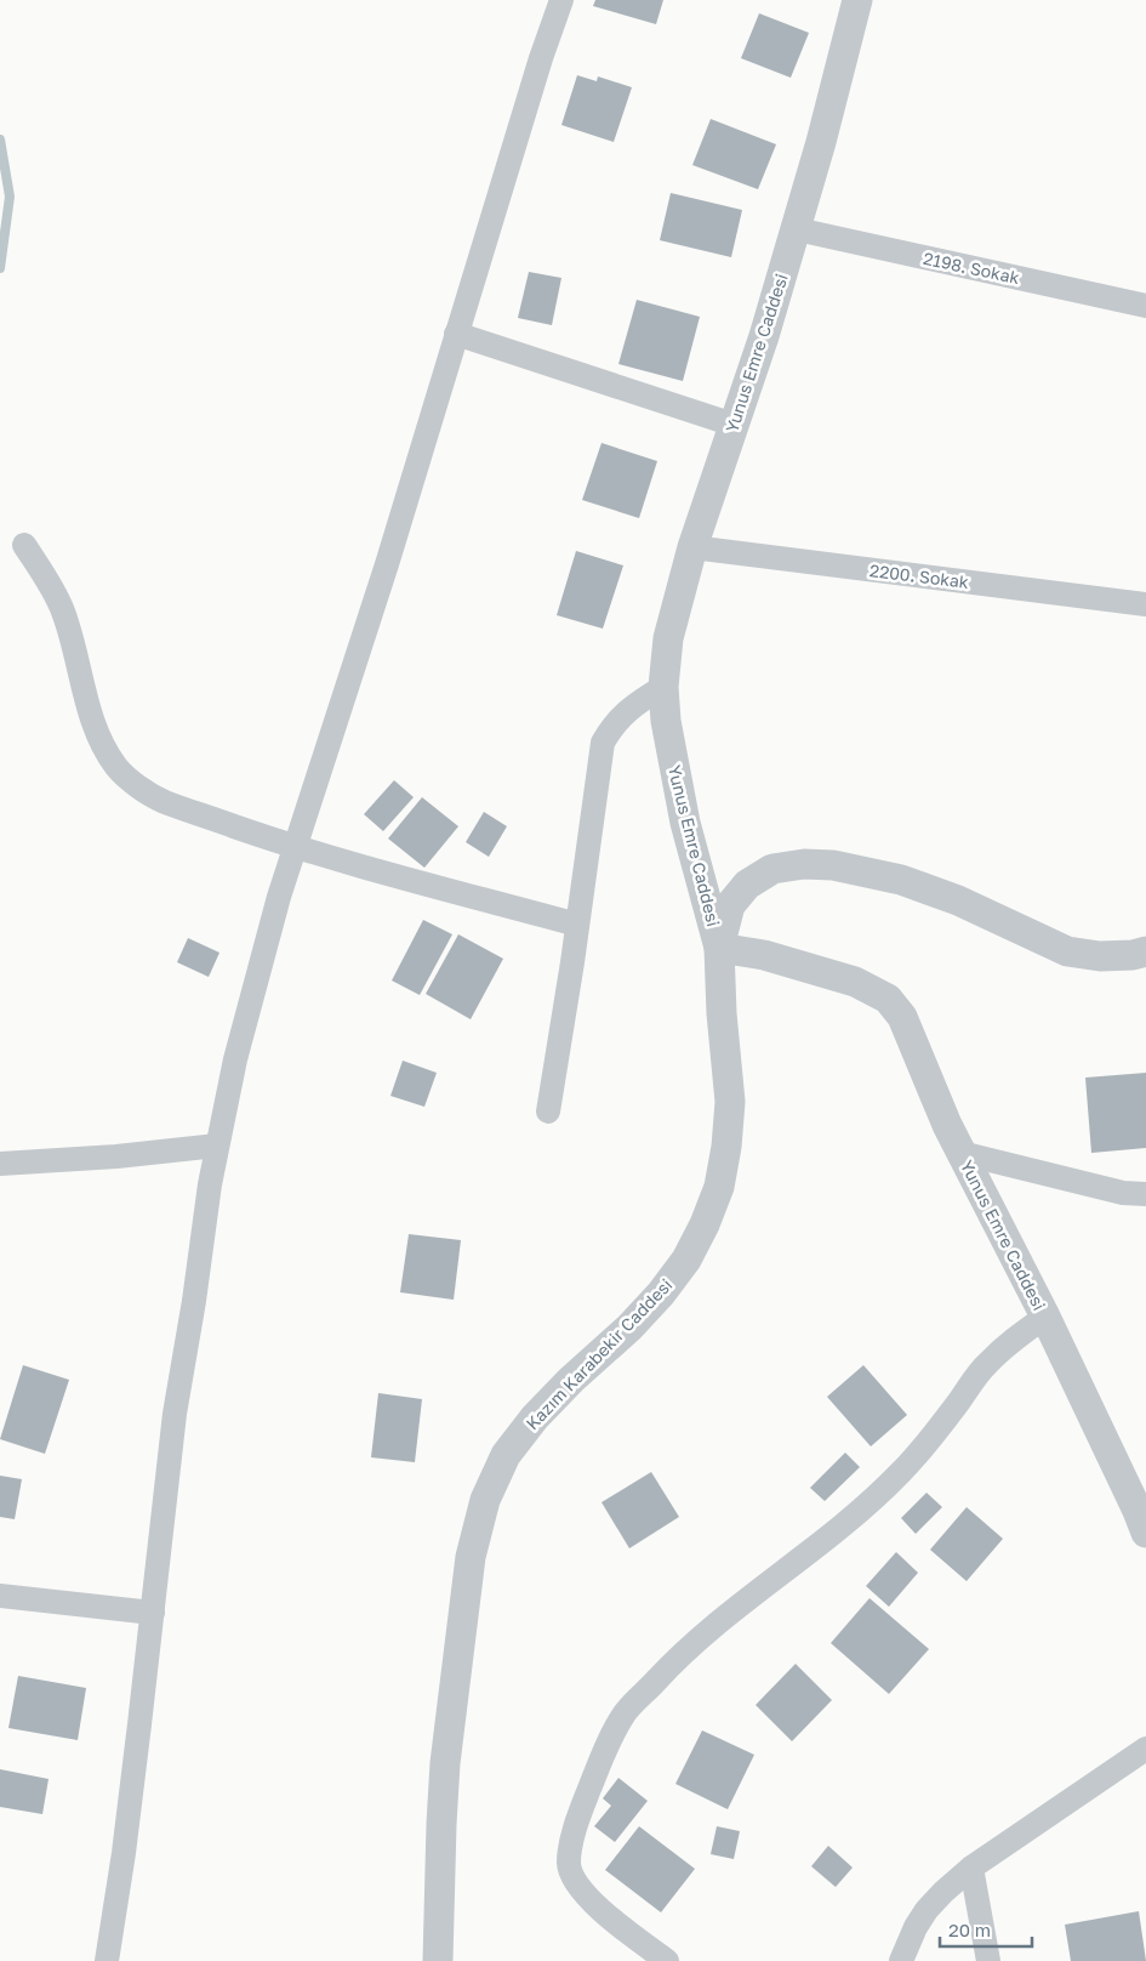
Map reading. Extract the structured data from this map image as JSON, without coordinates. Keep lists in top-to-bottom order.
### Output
{
  "streets": {
    "street": [
      "2198. Sokak",
      "Yunus Emre Caddesi",
      "2200. Sokak",
      "Kazım Karabekir Caddesi"
    ]
  },
  "crossings": [
    ["2198. Sokak", "Yunus Emre Caddesi"],
    ["Yunus Emre Caddesi", "2200. Sokak"],
    ["Yunus Emre Caddesi", "Kazım Karabekir Caddesi"]
  ],
  "scale_bar": "20 m"
}
